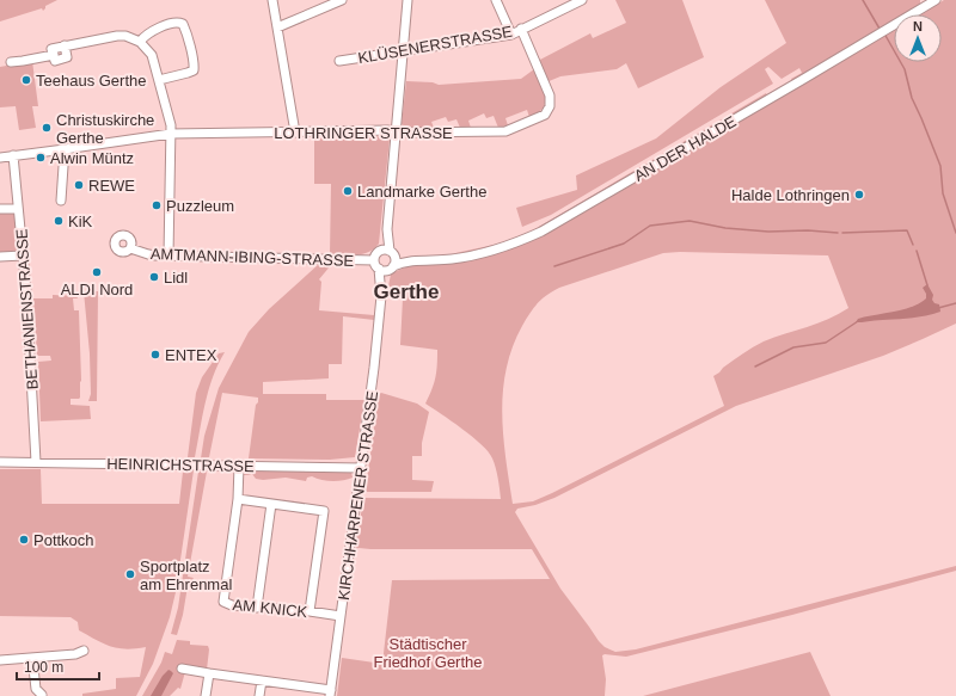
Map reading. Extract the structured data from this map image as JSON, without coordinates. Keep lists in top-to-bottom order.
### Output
{
  "streets": {
    "street": [
      "KLÜSENERSTRASSE",
      "LOTHRINGER STRASSE",
      "AN DER HALDE",
      "AMTMANN-IBING-STRASSE",
      "BETHANIENSTRASSE",
      "HEINRICHSTRASSE",
      "KIRCHHARPENER STRASSE",
      "AM KNICK"
    ]
  },
  "crossings": [
    ["KLÜSENERSTRASSE", "LOTHRINGER STRASSE"],
    ["LOTHRINGER STRASSE", "BETHANIENSTRASSE"],
    ["AN DER HALDE", "AMTMANN-IBING-STRASSE"],
    ["AN DER HALDE", "KIRCHHARPENER STRASSE"],
    ["AMTMANN-IBING-STRASSE", "KIRCHHARPENER STRASSE"],
    ["BETHANIENSTRASSE", "HEINRICHSTRASSE"],
    ["HEINRICHSTRASSE", "KIRCHHARPENER STRASSE"],
    ["HEINRICHSTRASSE", "AM KNICK"],
    ["KIRCHHARPENER STRASSE", "AM KNICK"]
  ],
  "districts": ["Gerthe"],
  "parks": ["Städtischer Friedhof Gerthe"],
  "places": [
    "Teehaus Gerthe",
    "Christuskirche Gerthe",
    "Alwin Müntz",
    "REWE",
    "Landmarke Gerthe",
    "Halde Lothringen",
    "Puzzleum",
    "KiK",
    "ALDI Nord",
    "Lidl",
    "ENTEX",
    "Pottkoch",
    "Sportplatz am Ehrenmal"
  ],
  "scale_bar": "100 m",
  "north": "top"
}
